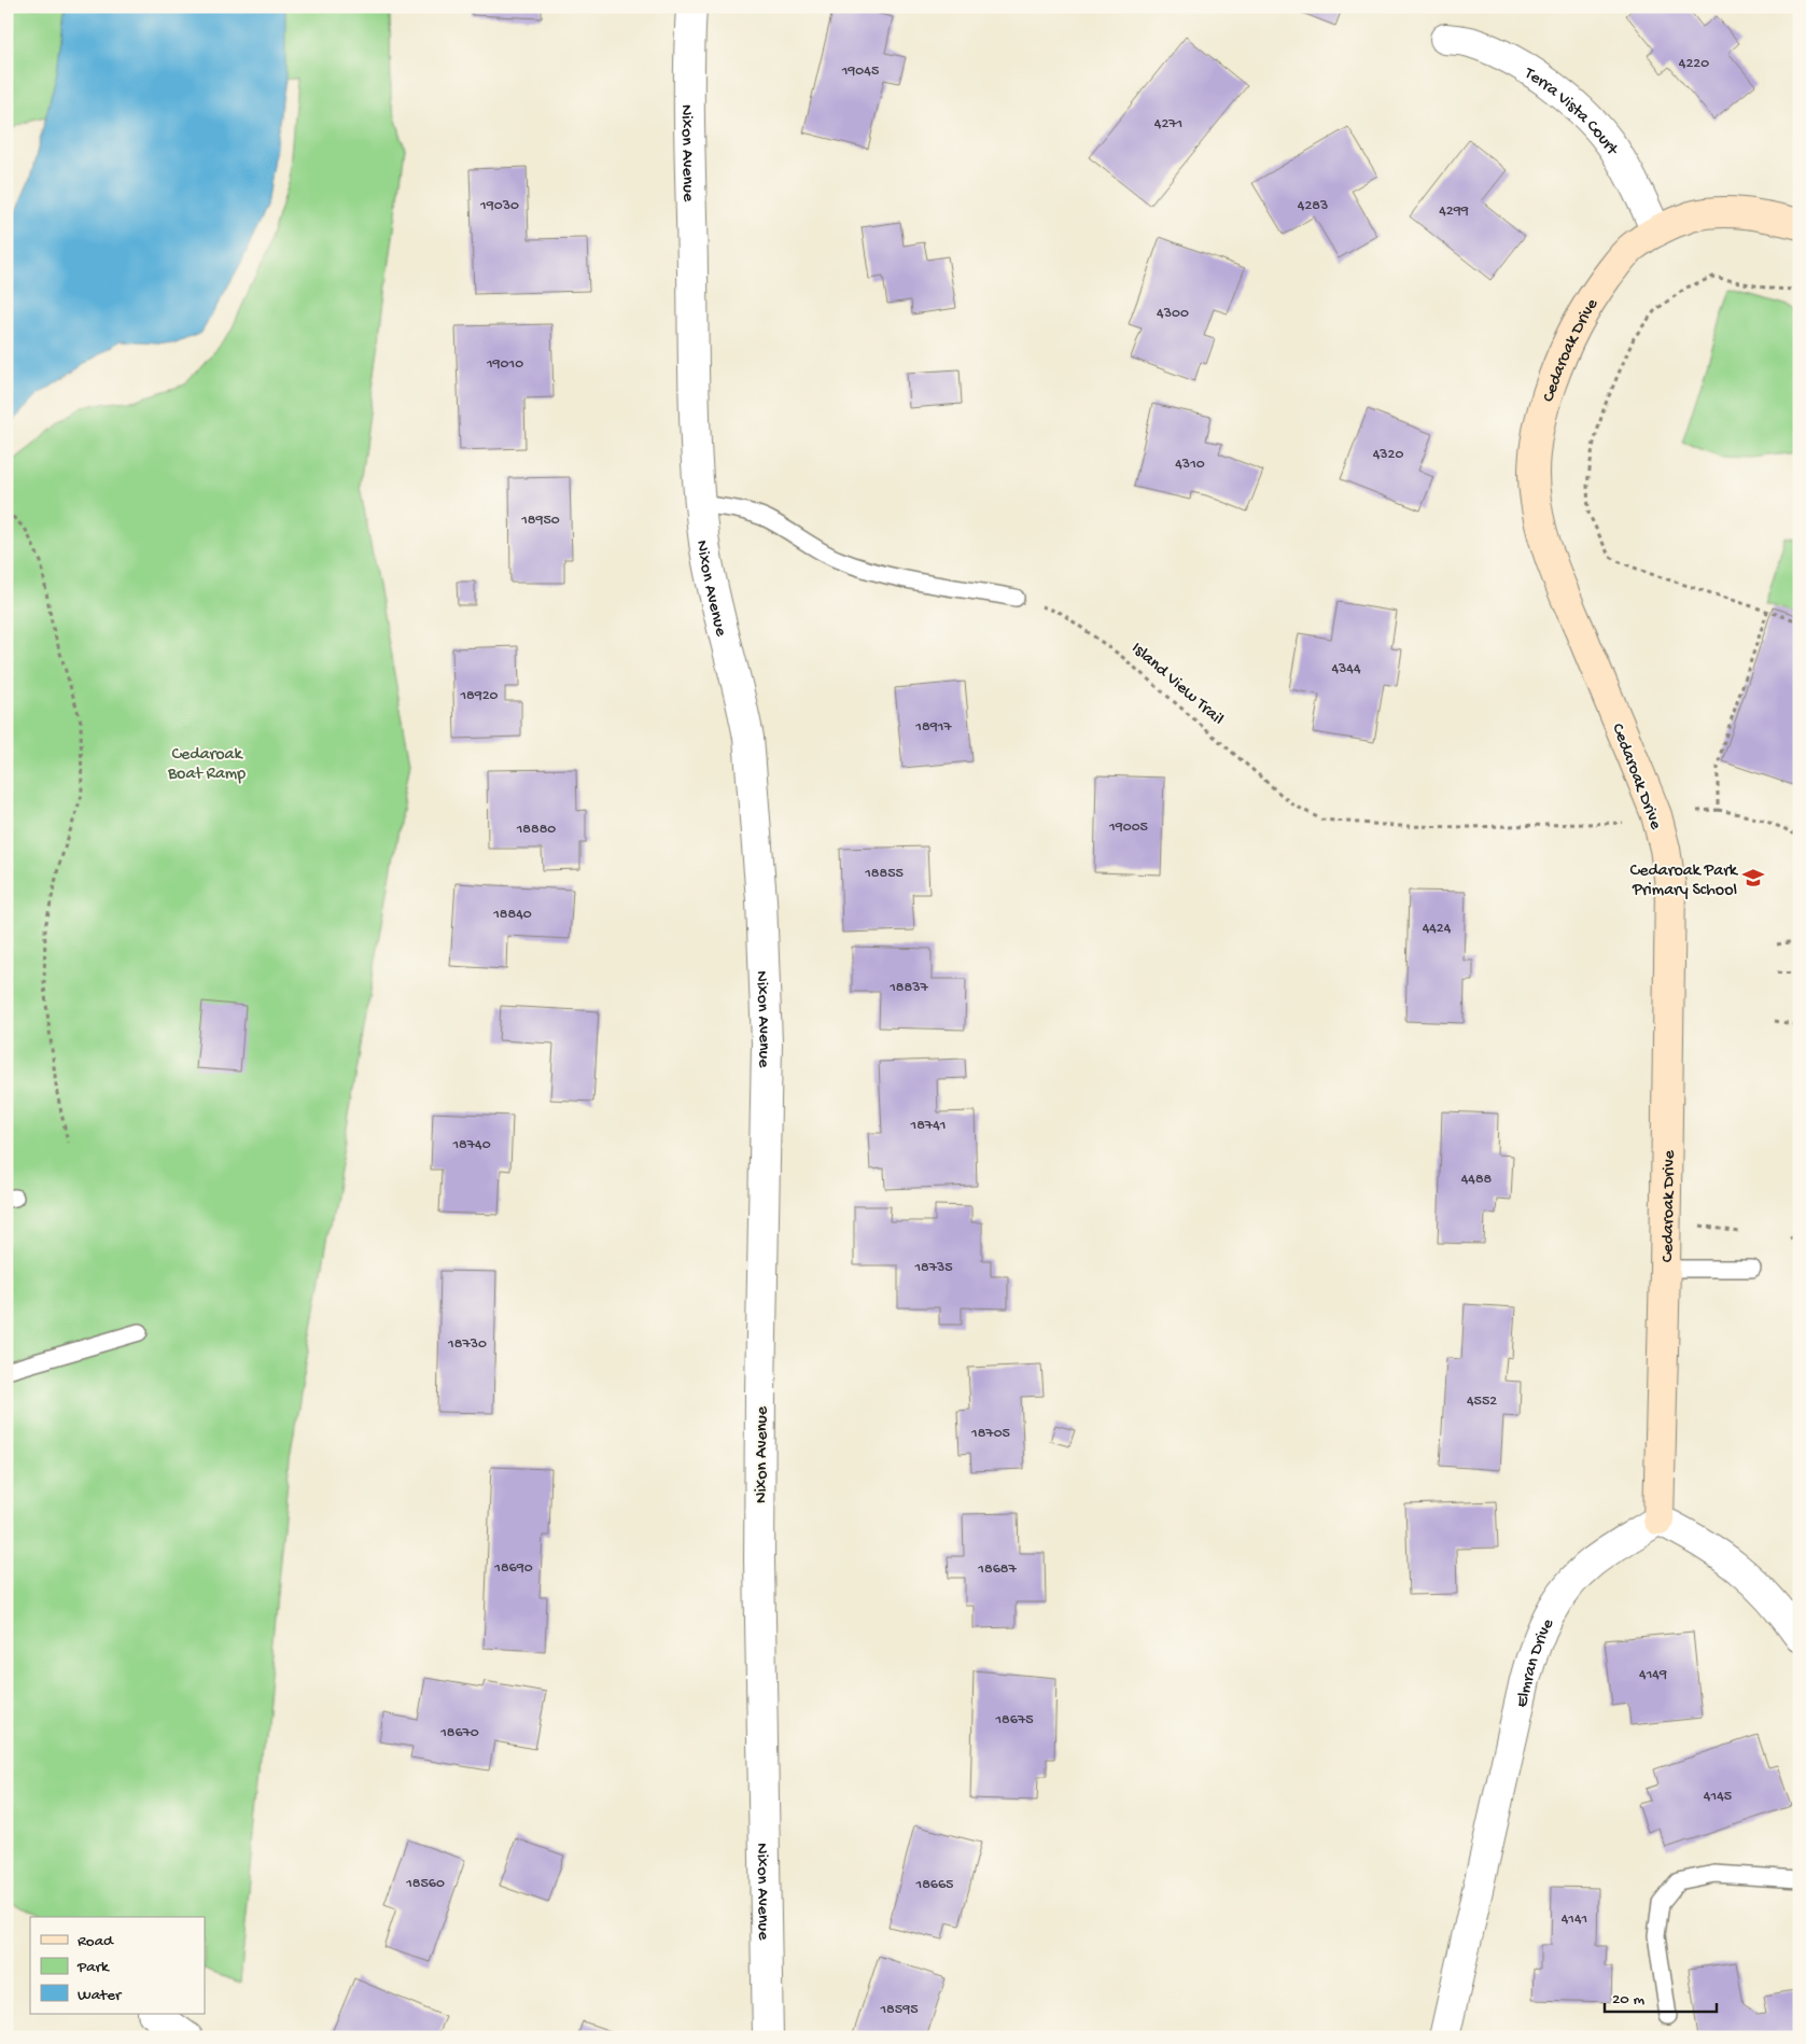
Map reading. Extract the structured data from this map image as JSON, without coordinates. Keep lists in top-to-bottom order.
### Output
{
  "streets": {
    "street": [
      "Terra Vista Court",
      "Nixon Avenue",
      "Cedaroak Drive",
      "Elmran Drive"
    ],
    "path": ["Island View Trail"]
  },
  "crossings": [
    ["Terra Vista Court", "Cedaroak Drive"],
    ["Cedaroak Drive", "Elmran Drive"]
  ],
  "parks": ["Cedaroak Boat Ramp"],
  "places": {
    "school or university": ["Cedaroak Park Primary School"]
  },
  "house_numbers": [
    "4220",
    "19045",
    "4271",
    "19030",
    "4283",
    "4299",
    "4300",
    "19010",
    "4320",
    "4310",
    "18950",
    "4344",
    "18920",
    "18917",
    "19005",
    "18880",
    "18855",
    "18840",
    "4424",
    "18837",
    "18741",
    "18740",
    "4488",
    "18735",
    "18730",
    "4552",
    "18705",
    "18690",
    "18687",
    "4149",
    "18675",
    "18670",
    "4145",
    "18560",
    "18665",
    "4141",
    "18595"
  ],
  "legend": ["Road", "Park", "Water"],
  "scale_bar": "20 m"
}
